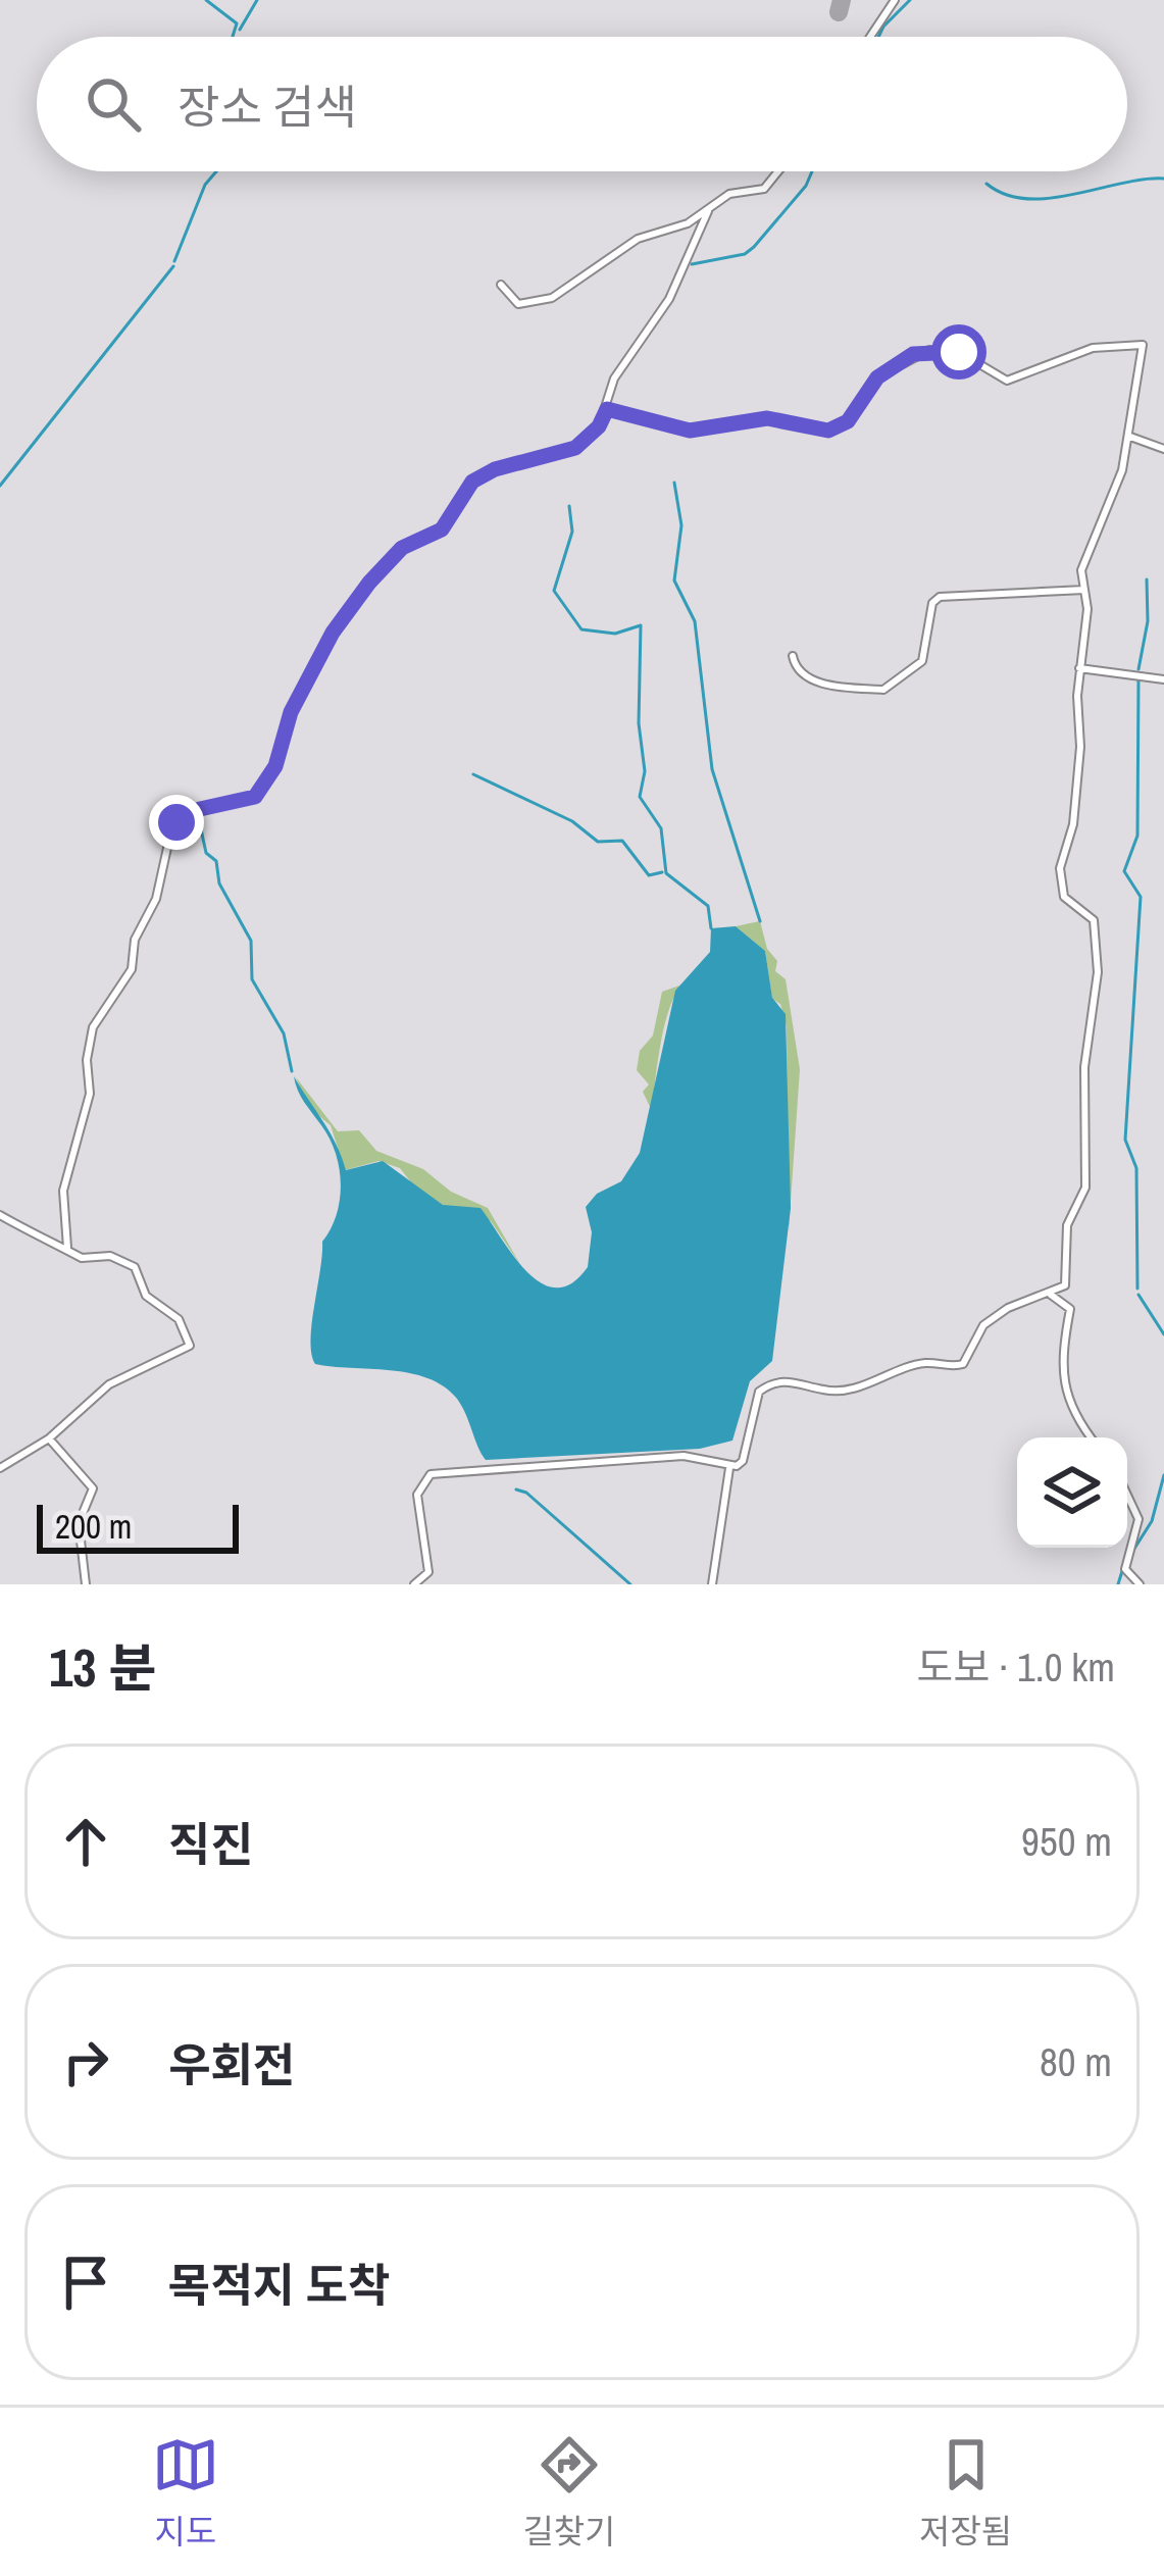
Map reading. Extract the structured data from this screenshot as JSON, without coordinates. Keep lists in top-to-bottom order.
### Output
{
  "scale_bar": "200 m",
  "page": {
    "search": "장소 검색",
    "scale": "200 m",
    "heading": ["13 분", "도보 · 1.0 km"],
    "list": [
      ["직진", "950 m"],
      ["우회전", "80 m"],
      "목적지 도착"
    ],
    "nav": ["지도", "길찾기", "저장됨"]
  }
}
